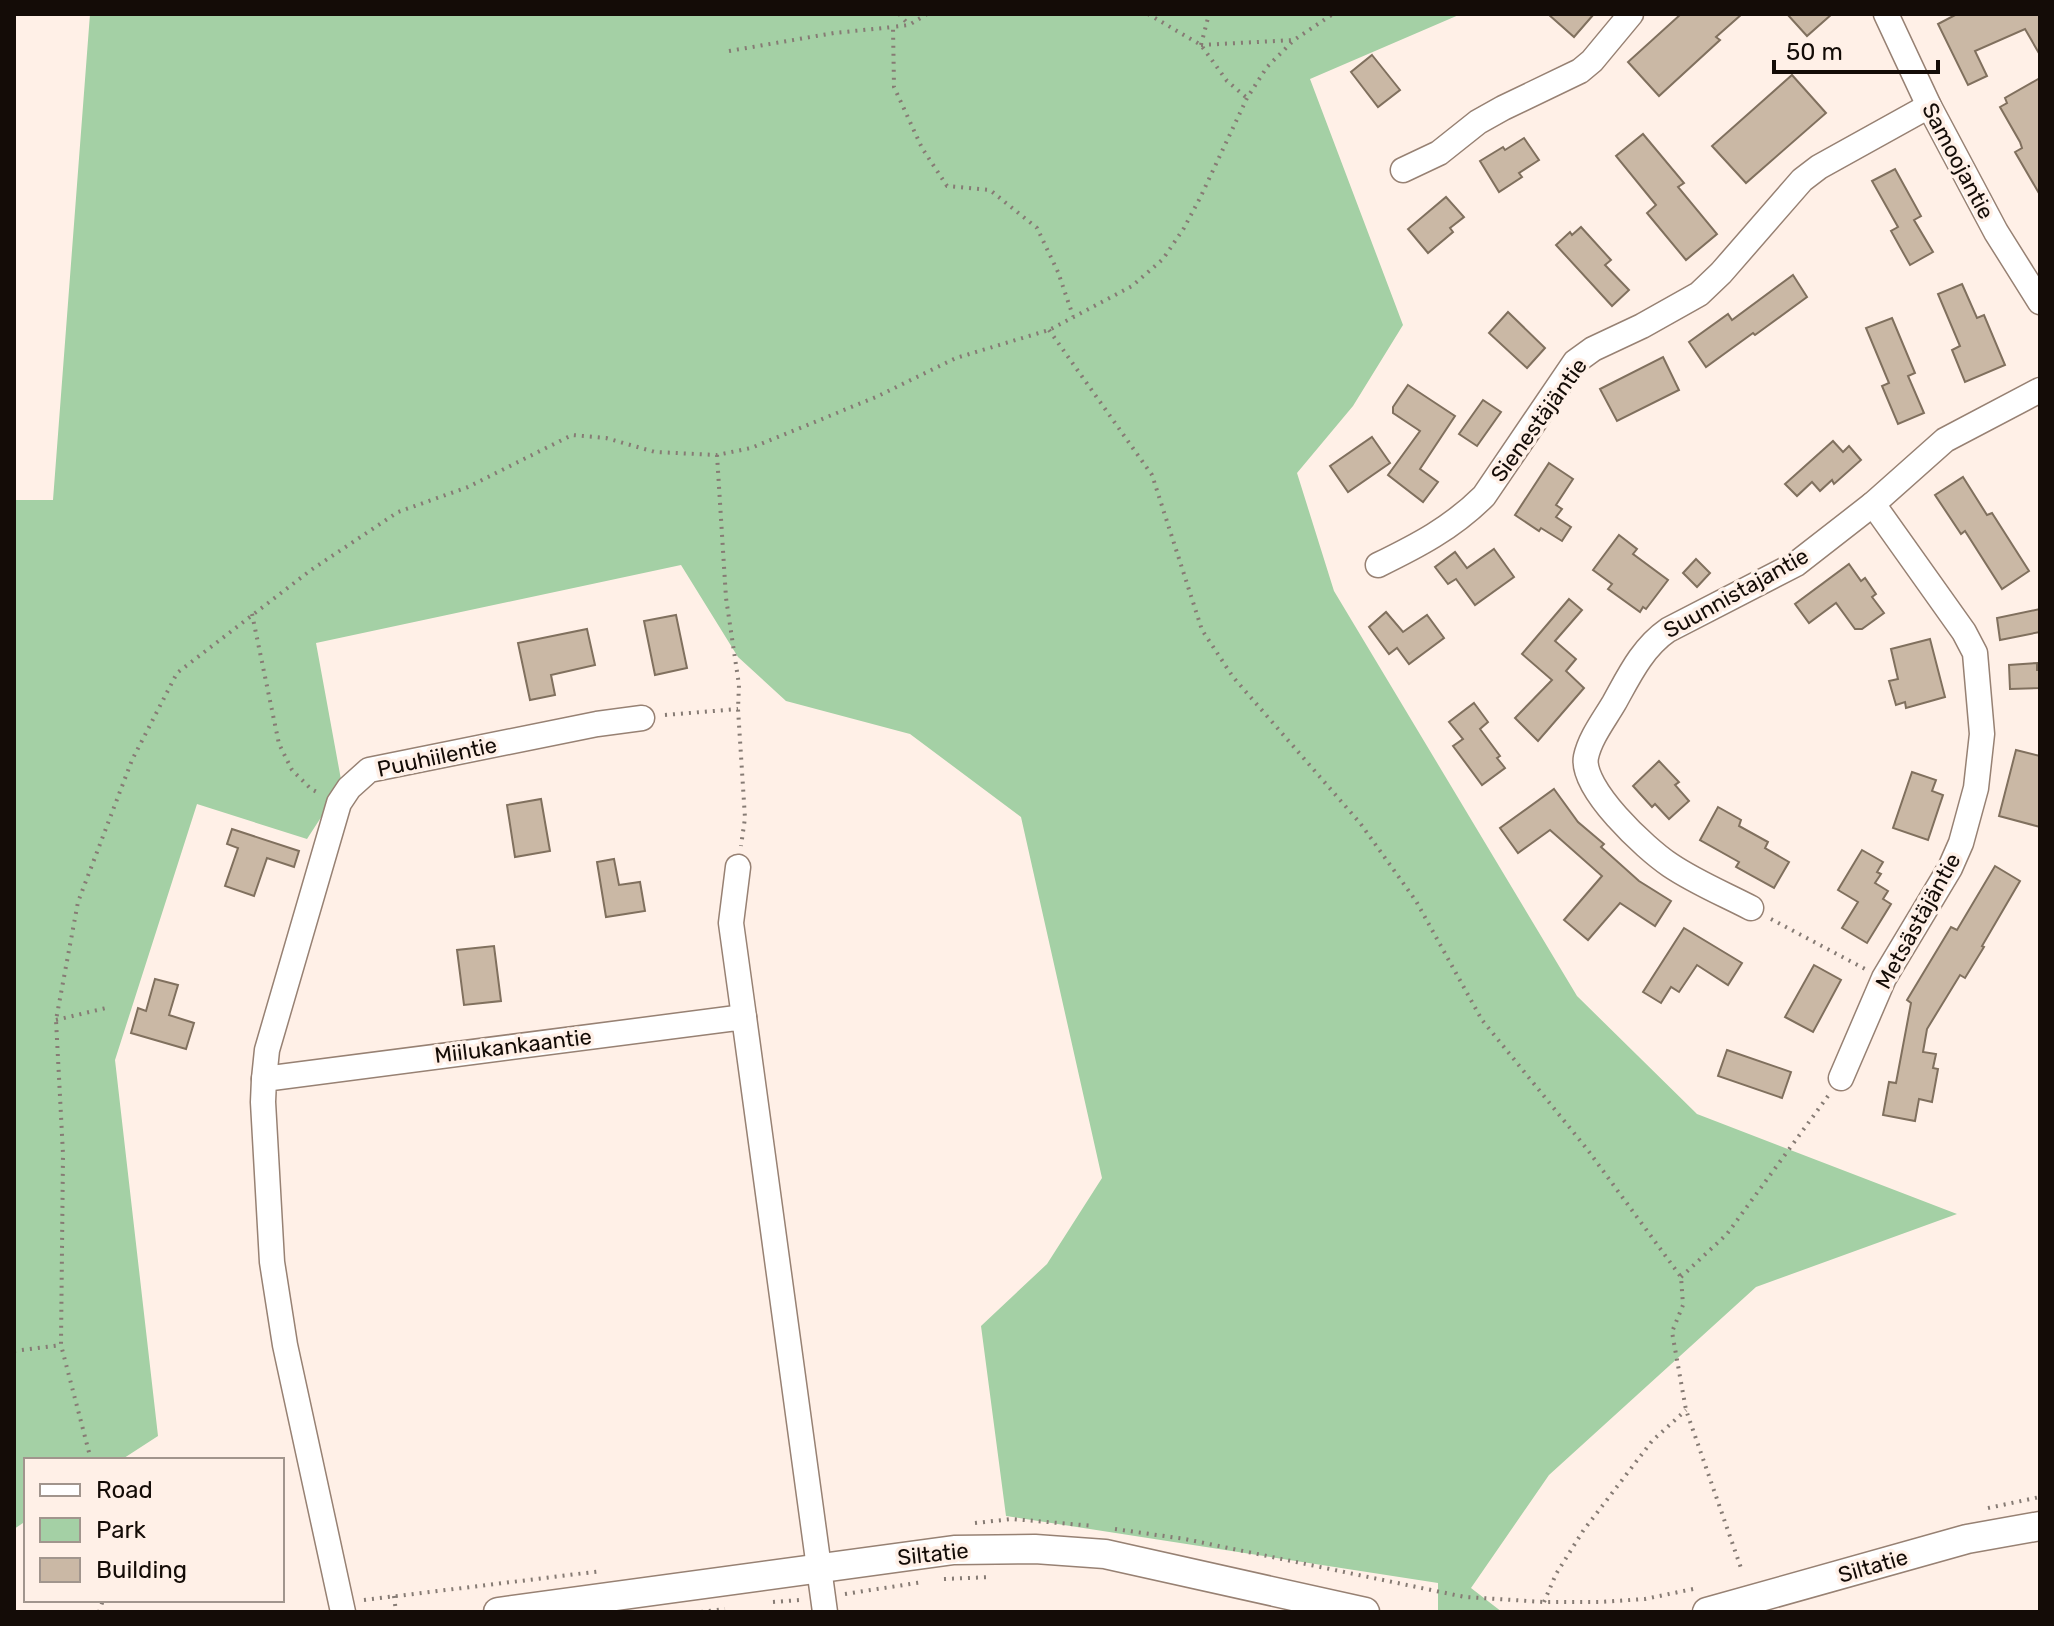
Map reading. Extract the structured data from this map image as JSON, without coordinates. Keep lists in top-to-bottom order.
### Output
{
  "streets": {
    "street": [
      "Samoojantie",
      "Sienestäjäntie",
      "Suunnistajantie",
      "Puuhiilentie",
      "Metsästäjäntie",
      "Miilukankaantie",
      "Siltatie"
    ]
  },
  "crossings": [
    ["Samoojantie", "Sienestäjäntie"],
    ["Suunnistajantie", "Metsästäjäntie"],
    ["Puuhiilentie", "Miilukankaantie"]
  ],
  "legend": ["Road", "Park", "Building"],
  "scale_bar": "50 m"
}
